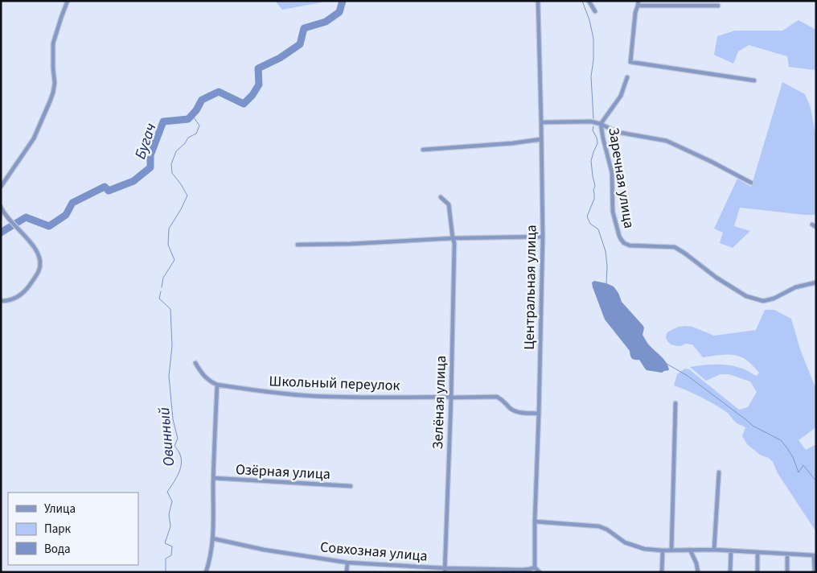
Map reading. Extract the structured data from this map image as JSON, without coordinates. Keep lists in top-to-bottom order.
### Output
{
  "streets": {
    "street": [
      "Заречная улица",
      "Центральная улица",
      "Школьный переулок",
      "Зелёная улица",
      "Озёрная улица",
      "Совхозная улица"
    ]
  },
  "crossings": [
    ["Центральная улица", "Школьный переулок"],
    ["Центральная улица", "Совхозная улица"],
    ["Школьный переулок", "Зелёная улица"],
    ["Зелёная улица", "Совхозная улица"]
  ],
  "water": ["Бугач", "Овинный"],
  "legend": ["Улица", "Парк", "Вода"]
}
